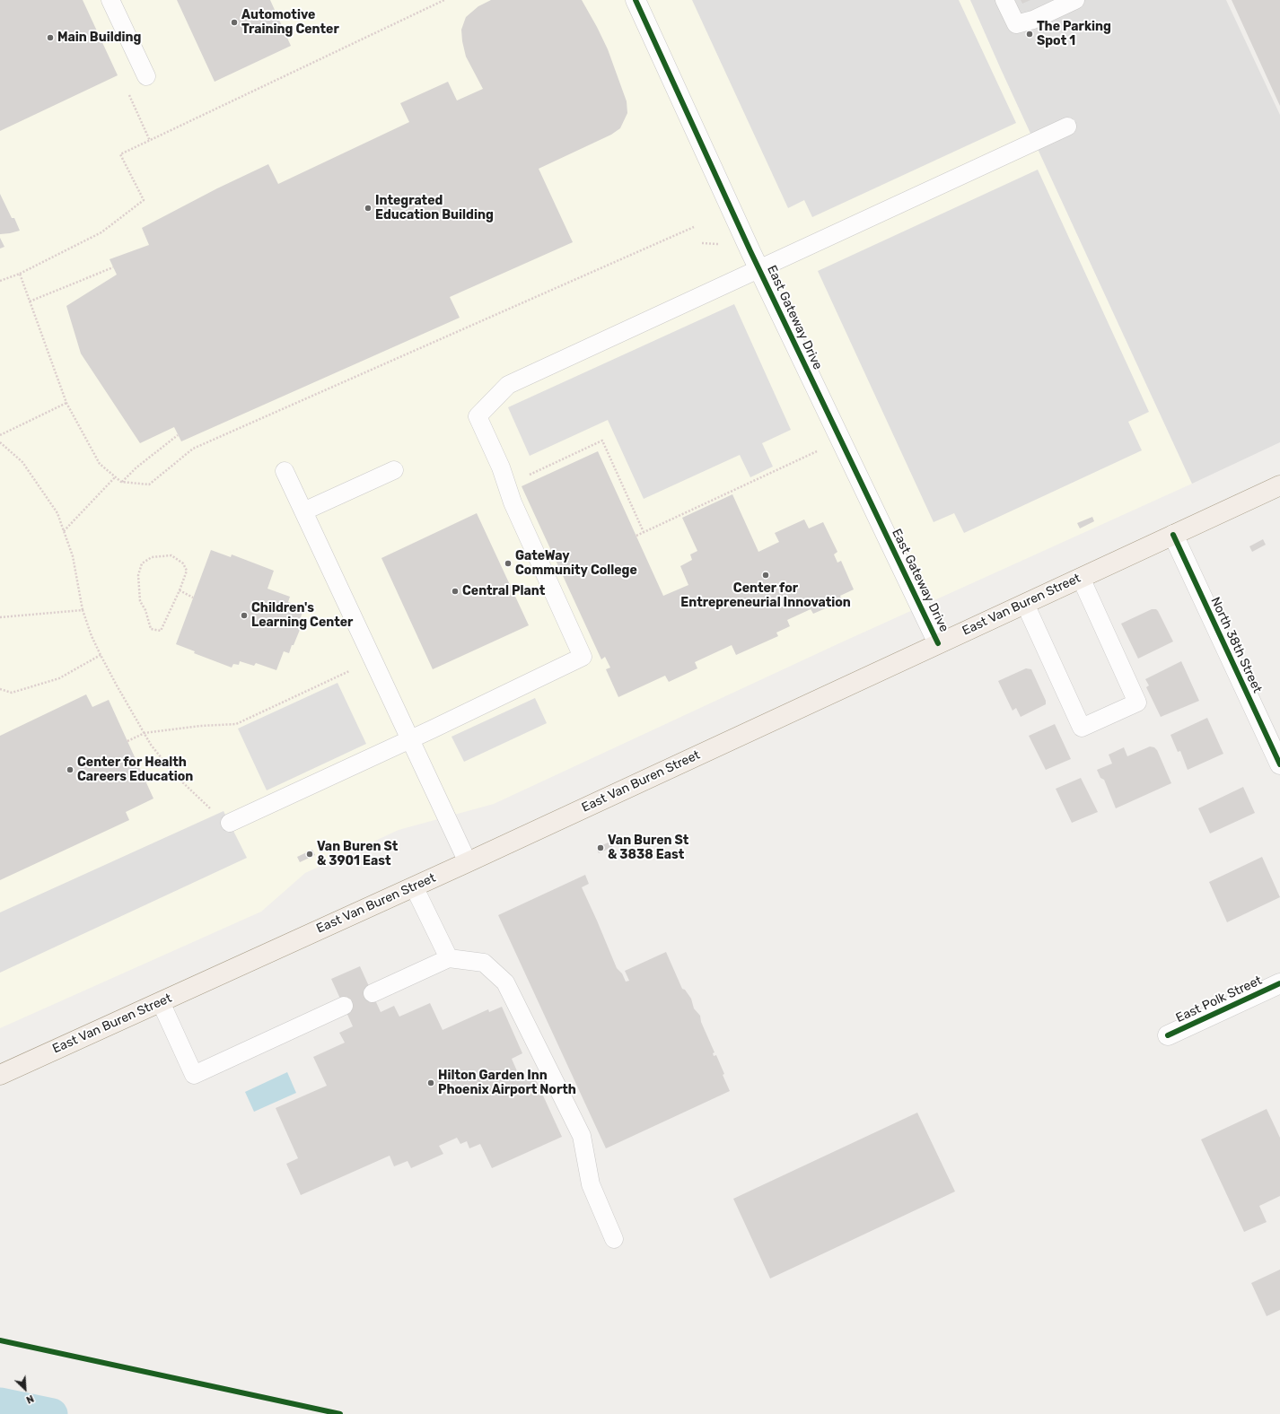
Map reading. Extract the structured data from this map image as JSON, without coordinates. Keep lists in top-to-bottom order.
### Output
{
  "streets": {
    "main road": ["East Van Buren Street"],
    "street": ["East Gateway Drive", "North 38th Street", "East Polk Street"]
  },
  "crossings": [
    ["East Gateway Drive", "East Van Buren Street"],
    ["East Van Buren Street", "North 38th Street"]
  ],
  "places": [
    "Automotive Training Center",
    "The Parking Spot 1",
    "Main Building",
    "Integrated Education Building",
    "GateWay Community College",
    "Center for Entrepreneurial Innovation",
    "Central Plant",
    "Children's Learning Center",
    "Center for Health Careers Education",
    "Van Buren St & 3838 East",
    "Van Buren St & 3901 East",
    "Hilton Garden Inn Phoenix Airport North"
  ],
  "north": "bottom right"
}
